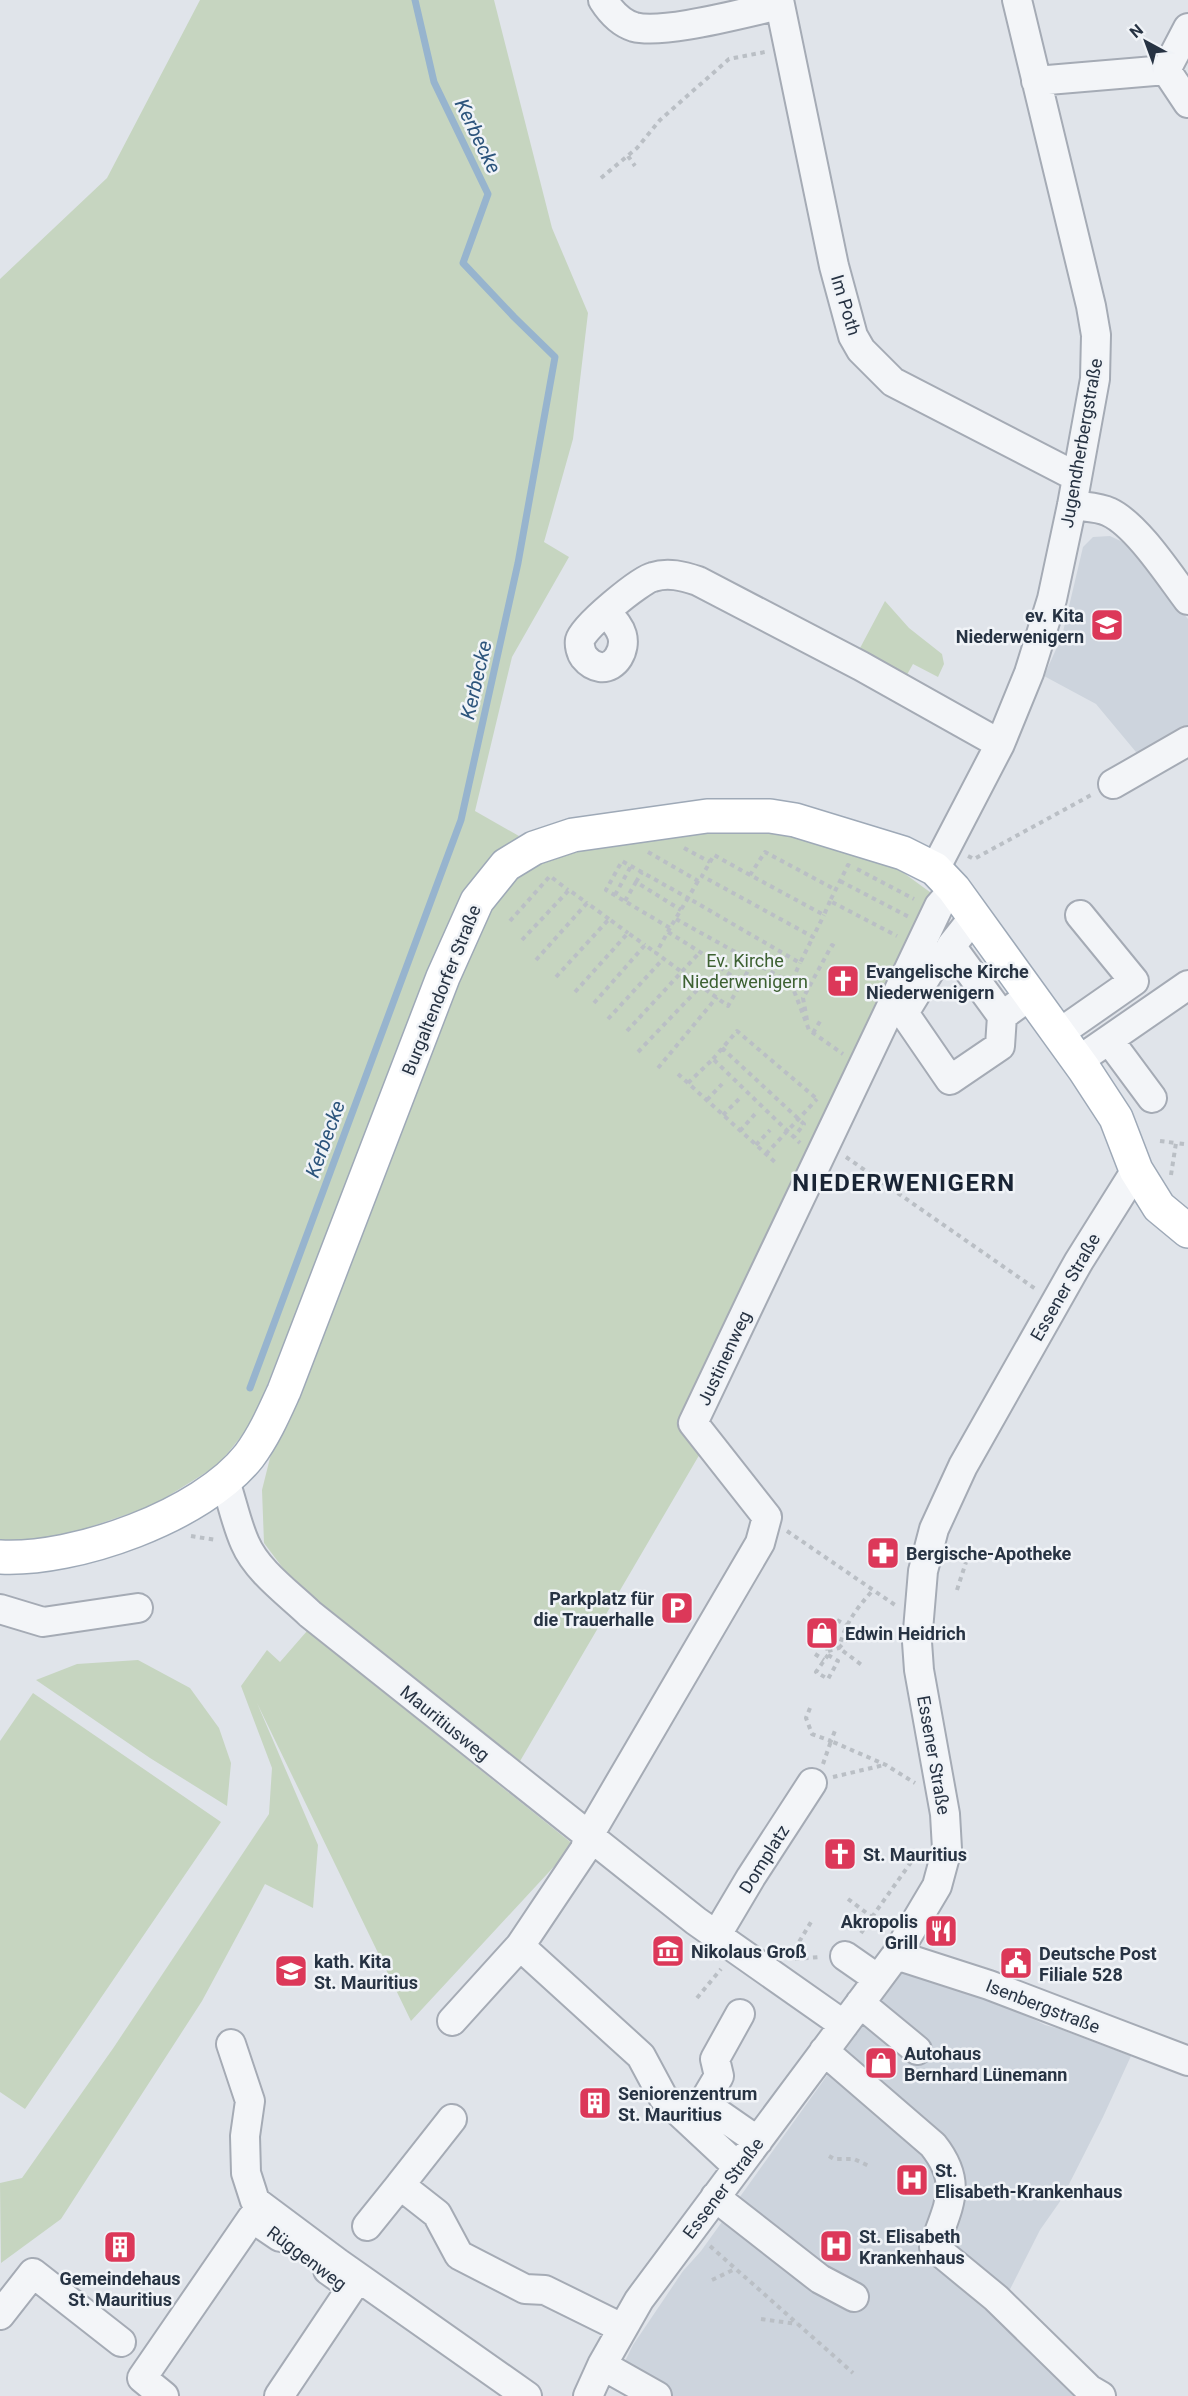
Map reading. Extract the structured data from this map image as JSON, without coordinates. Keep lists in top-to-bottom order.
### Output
{
  "streets": {
    "main road": ["Burgaltendorfer Straße"],
    "street": [
      "Im Poth",
      "Jugendherbergstraße",
      "Essener Straße",
      "Justinenweg",
      "Mauritiusweg",
      "Domplatz",
      "Isenbergstraße",
      "Rüggenweg"
    ]
  },
  "crossings": [
    ["Im Poth", "Jugendherbergstraße"],
    ["Jugendherbergstraße", "Burgaltendorfer Straße"],
    ["Jugendherbergstraße", "Justinenweg"],
    ["Burgaltendorfer Straße", "Essener Straße"],
    ["Burgaltendorfer Straße", "Justinenweg"],
    ["Burgaltendorfer Straße", "Mauritiusweg"],
    ["Essener Straße", "Isenbergstraße"],
    ["Mauritiusweg", "Domplatz"]
  ],
  "districts": ["NIEDERWENIGERN"],
  "water": ["Kerbecke"],
  "parks": ["Ev. Kirche Niederwenigern"],
  "places": {
    "school or university": ["ev. Kita Niederwenigern", "kath. Kita St. Mauritius"],
    "church": ["Evangelische Kirche Niederwenigern", "St. Mauritius"],
    "pharmacy": ["Bergische-Apotheke"],
    "parking": ["Parkplatz für die Trauerhalle"],
    "shop": ["Edwin Heidrich", "Autohaus Bernhard Lünemann"],
    "restaurant": ["Akropolis Grill"],
    "museum": ["Nikolaus Groß"],
    "public building": ["Deutsche Post Filiale 528"],
    "building": ["Seniorenzentrum St. Mauritius", "Gemeindehaus St. Mauritius"],
    "hospital": ["St. Elisabeth-Krankenhaus", "St. Elisabeth Krankenhaus"]
  },
  "north": "top left"
}
